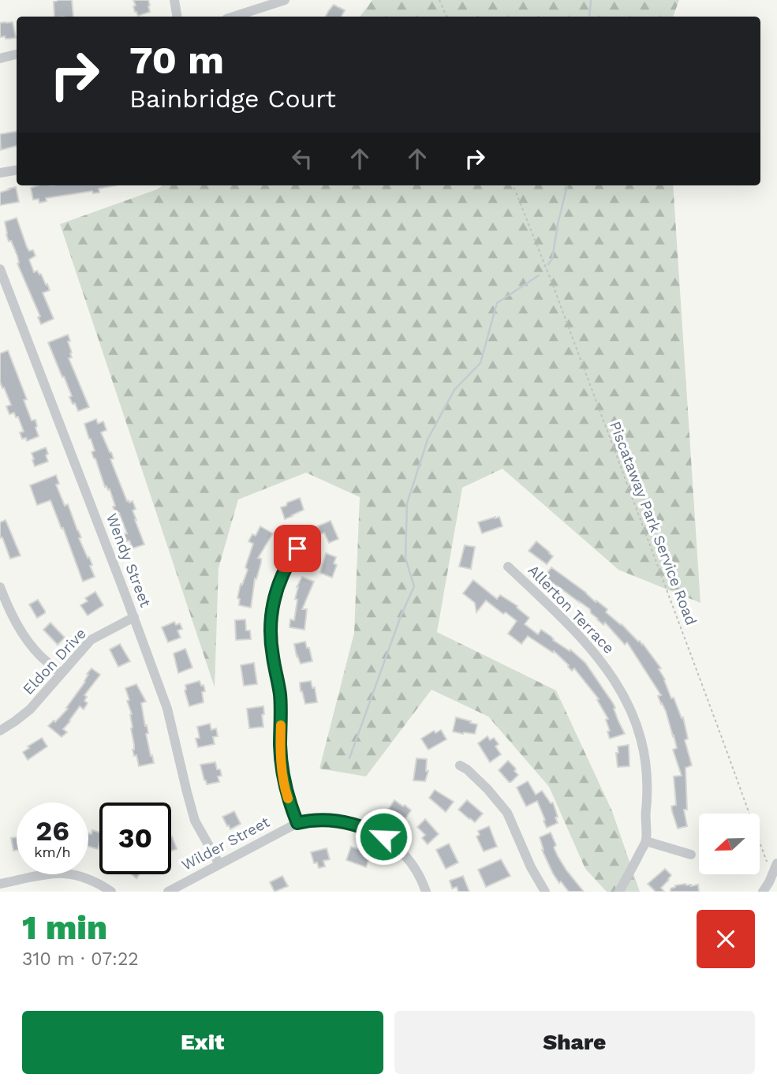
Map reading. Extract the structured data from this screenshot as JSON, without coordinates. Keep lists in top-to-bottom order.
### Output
{
  "streets": {
    "street": [
      "Wendy Street",
      "Allerton Terrace",
      "Eldon Drive",
      "Wilder Street"
    ],
    "path": ["Piscataway Park Service Road"]
  },
  "crossings": [
    ["Wendy Street", "Eldon Drive"],
    ["Wendy Street", "Wilder Street"]
  ],
  "north": "left",
  "page": {
    "turn": ["70 m", "Bainbridge Court"],
    "speed": "26 km/h",
    "limit": "30",
    "heading": ["1 min", "310 m · 07:22"],
    "buttons": ["Exit", "Share"]
  }
}
